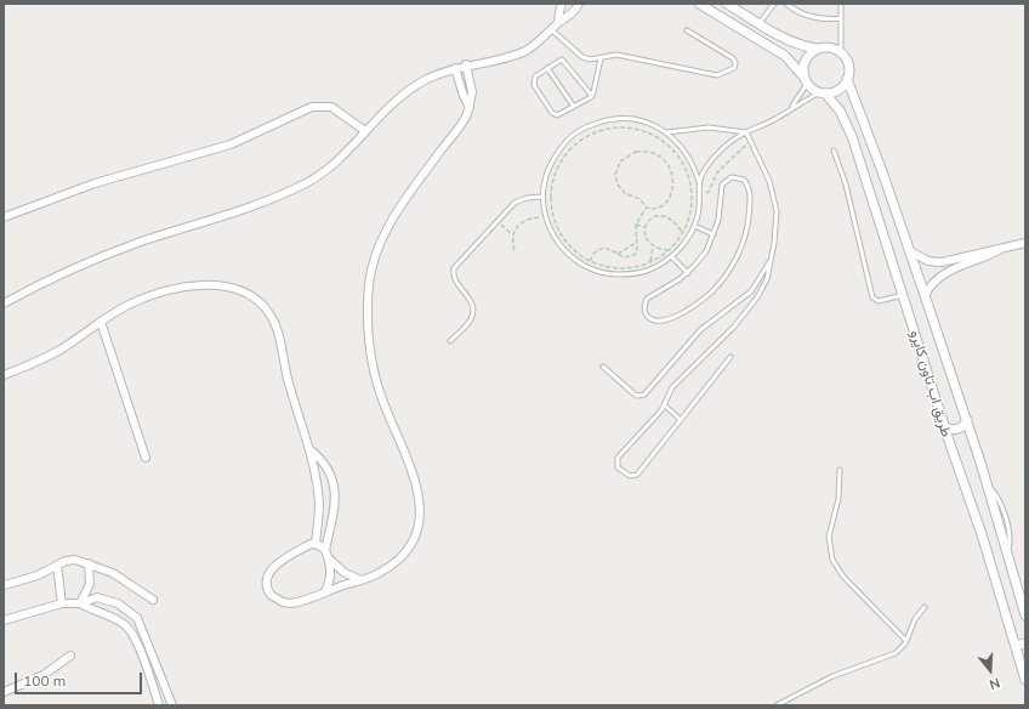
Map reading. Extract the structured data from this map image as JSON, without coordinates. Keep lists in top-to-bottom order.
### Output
{
  "streets": {
    "street": ["طريق اب تاون كايرو"]
  },
  "scale_bar": "100 m",
  "north": "bottom"
}
